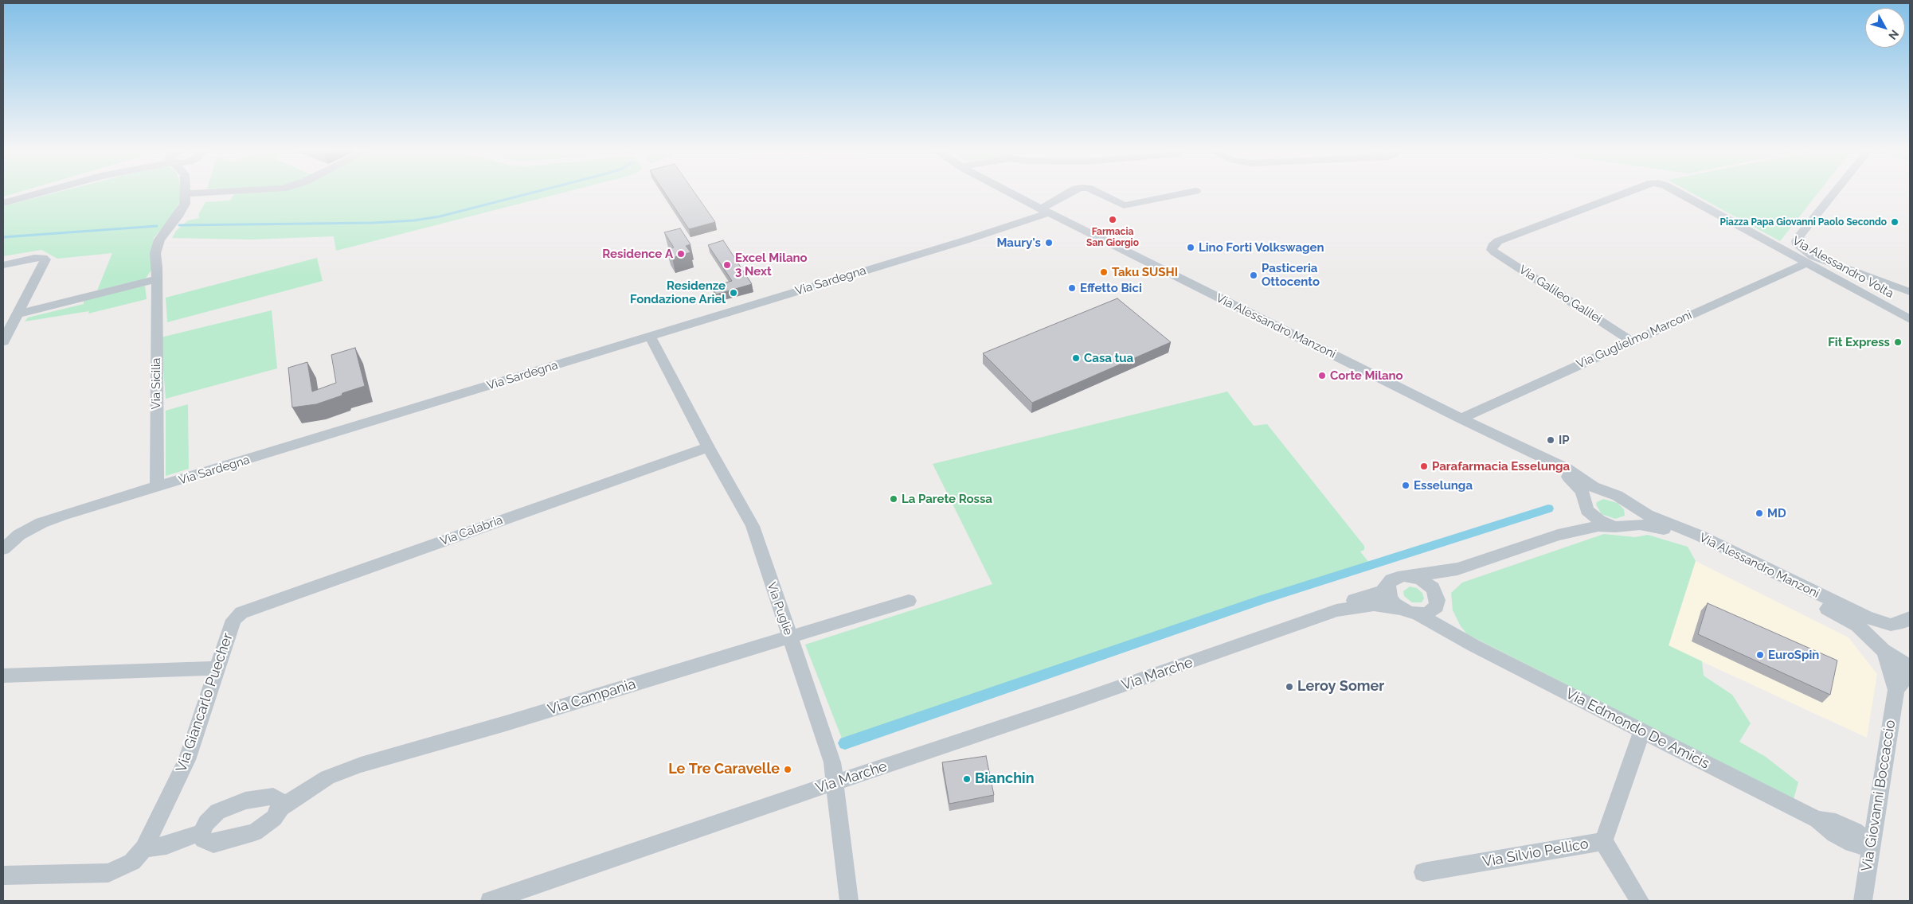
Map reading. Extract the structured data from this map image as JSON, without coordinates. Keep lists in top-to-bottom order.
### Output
{
  "streets": {
    "street": [
      "Via Alessandro Volta",
      "Via Sardegna",
      "Via Galileo Galilei",
      "Via Alessandro Manzoni",
      "Via Guglielmo Marconi",
      "Via Sicilia",
      "Via Calabria",
      "Via Puglie",
      "Via Marche",
      "Via Campania",
      "Via Giancarlo Puecher",
      "Via Edmondo De Amicis",
      "Via Giovanni Boccaccio",
      "Via Silvio Pellico"
    ]
  },
  "crossings": [
    ["Via Alessandro Volta", "Via Galileo Galilei"],
    ["Via Alessandro Volta", "Via Guglielmo Marconi"],
    ["Via Sardegna", "Via Alessandro Manzoni"],
    ["Via Sardegna", "Via Sicilia"],
    ["Via Sardegna", "Via Puglie"],
    ["Via Galileo Galilei", "Via Guglielmo Marconi"],
    ["Via Alessandro Manzoni", "Via Guglielmo Marconi"],
    ["Via Calabria", "Via Puglie"],
    ["Via Calabria", "Via Giancarlo Puecher"],
    ["Via Puglie", "Via Marche"],
    ["Via Puglie", "Via Campania"],
    ["Via Edmondo De Amicis", "Via Giovanni Boccaccio"],
    ["Via Edmondo De Amicis", "Via Silvio Pellico"]
  ],
  "places": [
    "Farmacia San Giorgio",
    "Piazza Papa Giovanni Paolo Secondo",
    "Maury's",
    "Lino Forti Volkswagen",
    "Residence A",
    "Excel Milano 3 Next",
    "Taku SUSHI",
    "Pasticeria Ottocento",
    "Effetto Bici",
    "Residenze Fondazione Ariel",
    "Fit Express",
    "Casa tua",
    "Corte Milano",
    "IP",
    "Parafarmacia Esselunga",
    "Esselunga",
    "La Parete Rossa",
    "MD",
    "EuroSpin",
    "Leroy Somer",
    "Le Tre Caravelle",
    "Bianchin"
  ],
  "north": "bottom right"
}
